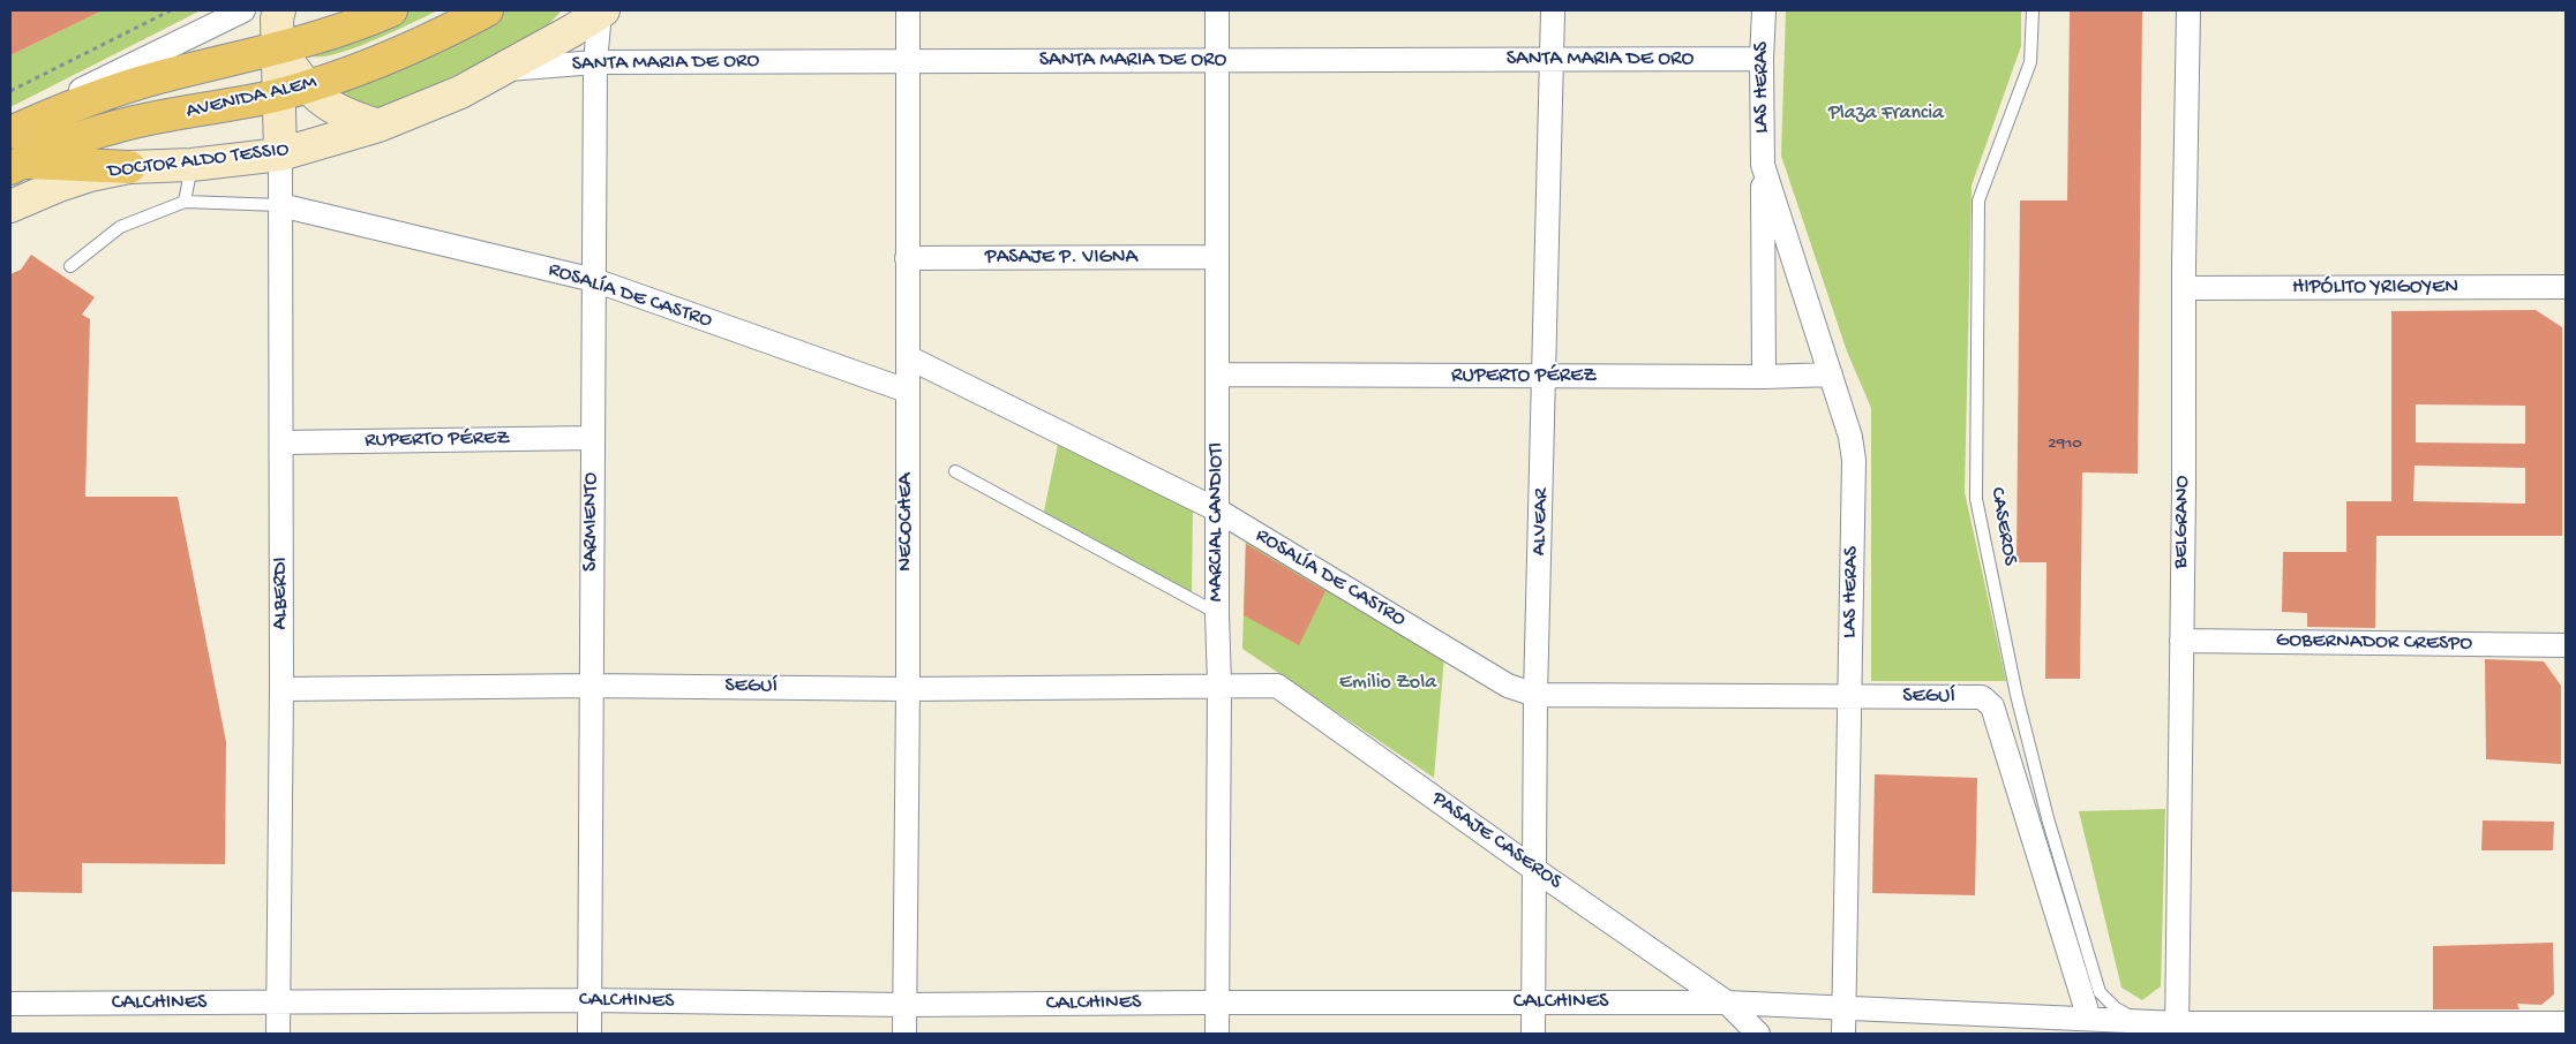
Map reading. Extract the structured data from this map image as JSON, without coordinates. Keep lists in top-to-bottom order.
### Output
{
  "streets": {
    "highway": ["AVENIDA ALEM"],
    "main road": ["DOCTOR ALDO TESSIO"],
    "street": [
      "SANTA MARIA DE ORO",
      "LAS HERAS",
      "PASAJE P. VIGNA",
      "HIPÓLITO YRIGOYEN",
      "ROSALÍA DE CASTRO",
      "RUPERTO PÉREZ",
      "SARMIENTO",
      "NECOCHEA",
      "MARCIAL CANDIOTI",
      "ALVEAR",
      "BELGRANO",
      "ALBERDI",
      "GOBERNADOR CRESPO",
      "SEGUÍ",
      "PASAJE CASEROS",
      "CALCHINES"
    ],
    "lane": ["CASEROS"]
  },
  "crossings": [
    ["SANTA MARIA DE ORO", "LAS HERAS"],
    ["SANTA MARIA DE ORO", "DOCTOR ALDO TESSIO"],
    ["SANTA MARIA DE ORO", "SARMIENTO"],
    ["SANTA MARIA DE ORO", "NECOCHEA"],
    ["SANTA MARIA DE ORO", "MARCIAL CANDIOTI"],
    ["SANTA MARIA DE ORO", "ALVEAR"],
    ["LAS HERAS", "RUPERTO PÉREZ"],
    ["LAS HERAS", "SEGUÍ"],
    ["LAS HERAS", "CALCHINES"],
    ["DOCTOR ALDO TESSIO", "SARMIENTO"],
    ["DOCTOR ALDO TESSIO", "ALBERDI"],
    ["PASAJE P. VIGNA", "NECOCHEA"],
    ["PASAJE P. VIGNA", "MARCIAL CANDIOTI"],
    ["HIPÓLITO YRIGOYEN", "BELGRANO"],
    ["ROSALÍA DE CASTRO", "SARMIENTO"],
    ["ROSALÍA DE CASTRO", "NECOCHEA"],
    ["ROSALÍA DE CASTRO", "MARCIAL CANDIOTI"],
    ["ROSALÍA DE CASTRO", "ALVEAR"],
    ["ROSALÍA DE CASTRO", "ALBERDI"],
    ["ROSALÍA DE CASTRO", "SEGUÍ"],
    ["RUPERTO PÉREZ", "SARMIENTO"],
    ["RUPERTO PÉREZ", "MARCIAL CANDIOTI"],
    ["RUPERTO PÉREZ", "ALVEAR"],
    ["RUPERTO PÉREZ", "ALBERDI"],
    ["SARMIENTO", "SEGUÍ"],
    ["SARMIENTO", "CALCHINES"],
    ["NECOCHEA", "SEGUÍ"],
    ["NECOCHEA", "CALCHINES"],
    ["MARCIAL CANDIOTI", "SEGUÍ"],
    ["MARCIAL CANDIOTI", "PASAJE CASEROS"],
    ["MARCIAL CANDIOTI", "CALCHINES"],
    ["ALVEAR", "SEGUÍ"],
    ["ALVEAR", "PASAJE CASEROS"],
    ["ALVEAR", "CALCHINES"],
    ["BELGRANO", "GOBERNADOR CRESPO"],
    ["BELGRANO", "CALCHINES"],
    ["CASEROS", "CALCHINES"],
    ["ALBERDI", "SEGUÍ"],
    ["ALBERDI", "CALCHINES"],
    ["SEGUÍ", "PASAJE CASEROS"],
    ["SEGUÍ", "CALCHINES"],
    ["PASAJE CASEROS", "CALCHINES"]
  ],
  "parks": ["Plaza Francia", "Emilio Zola"],
  "house_numbers": ["2910"]
}
